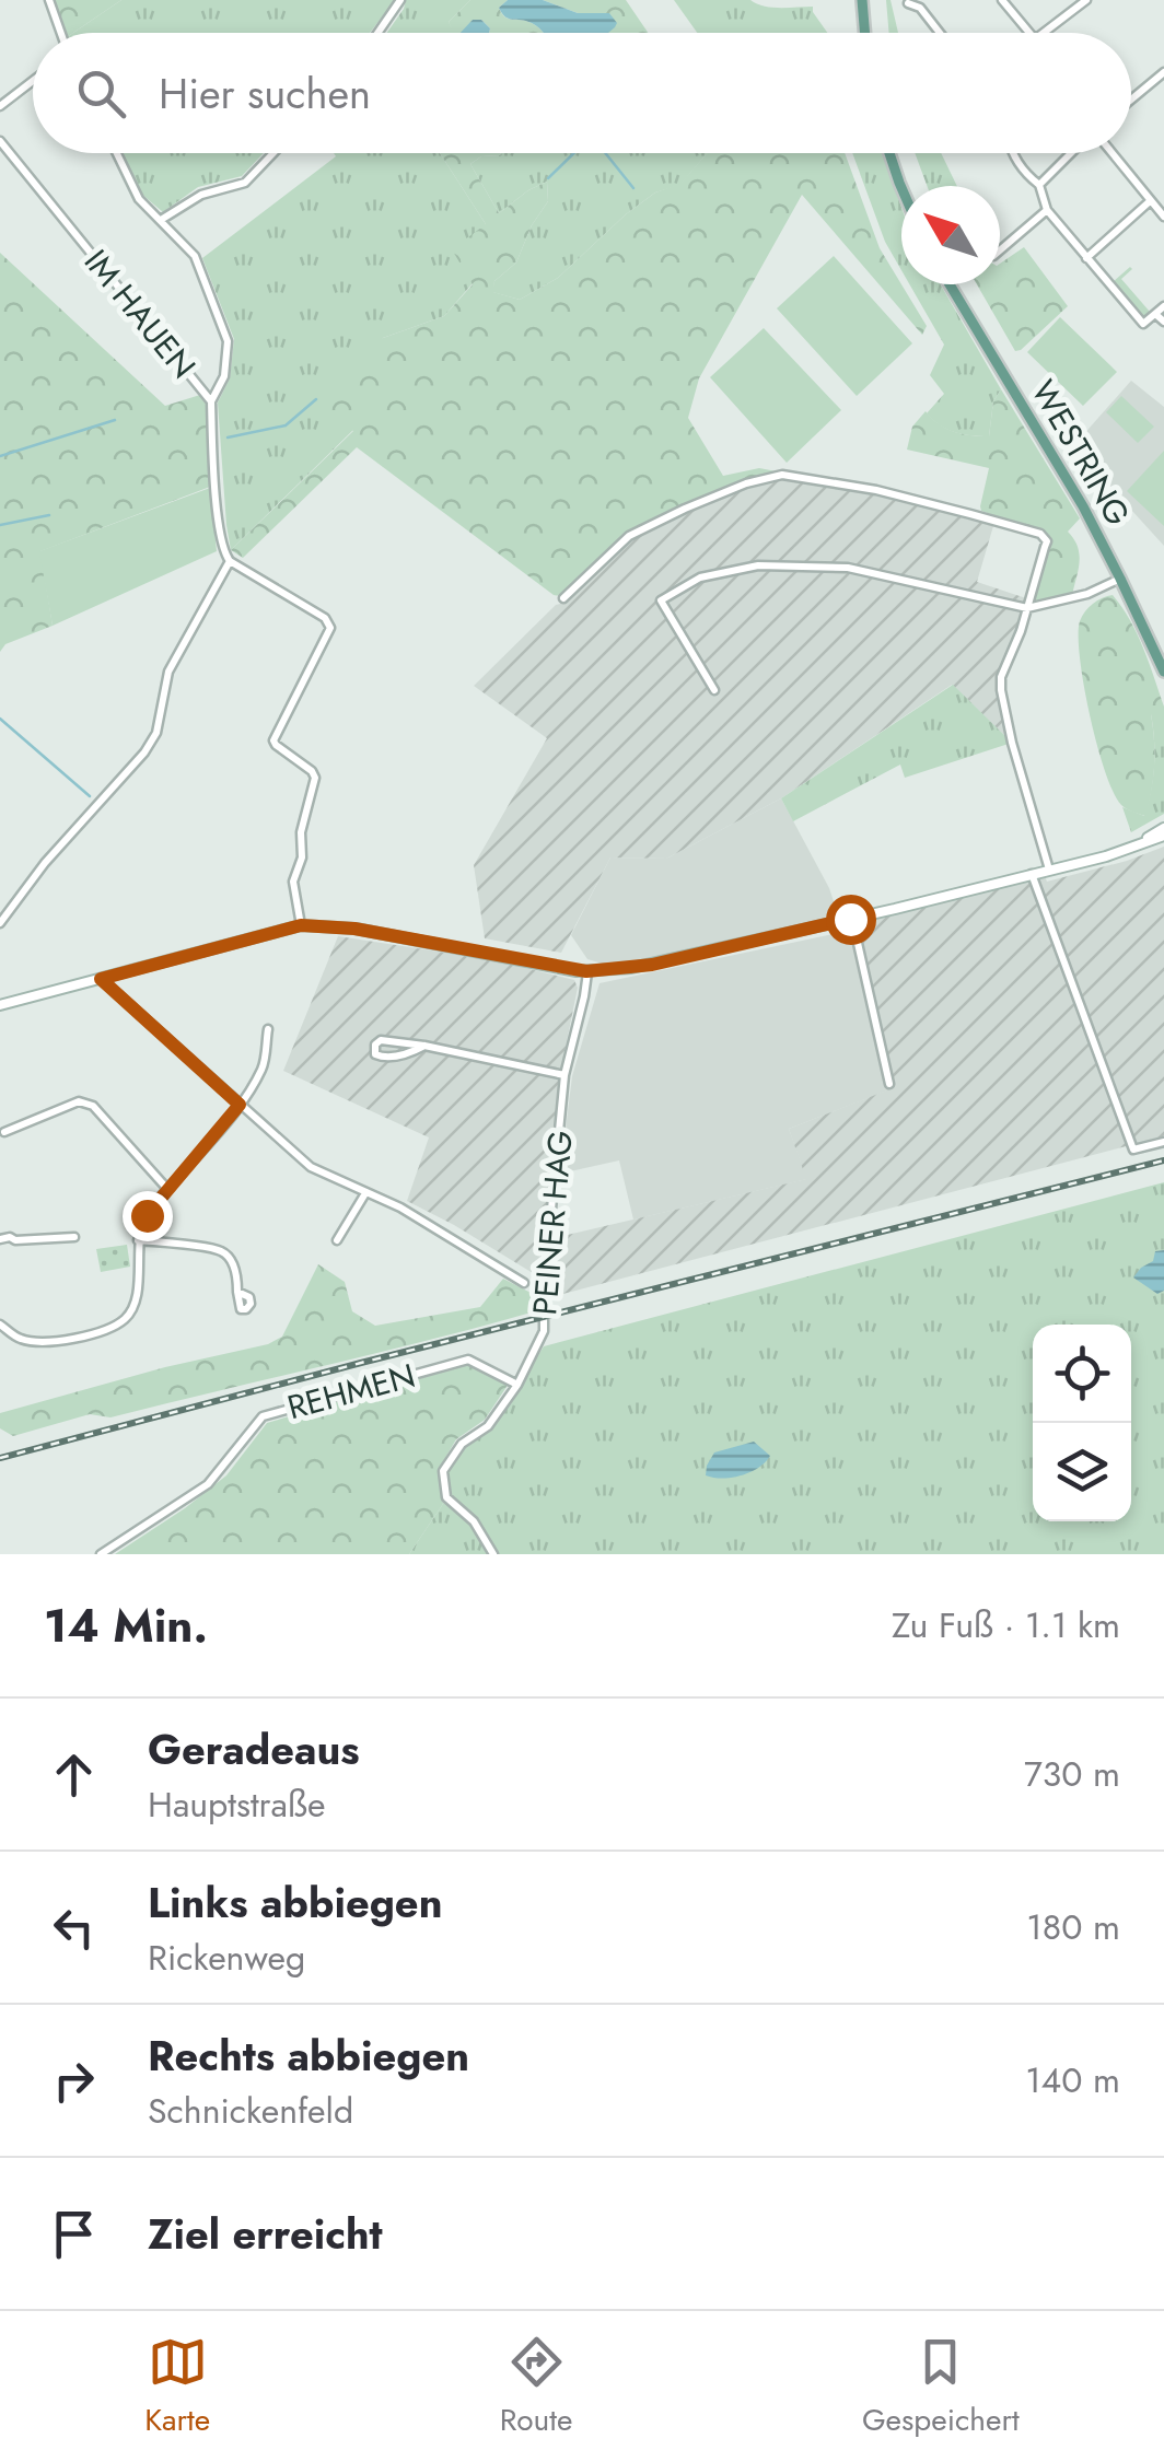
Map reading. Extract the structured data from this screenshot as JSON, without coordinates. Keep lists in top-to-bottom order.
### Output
{
  "streets": {
    "main road": ["WESTRING"],
    "street": ["IM HAUEN", "PEINER HAG", "REHMEN"]
  },
  "crossings": [
    ["PEINER HAG", "REHMEN"]
  ],
  "north": "top left",
  "page": {
    "search": "Hier suchen",
    "heading": ["14 Min.", "Zu Fuß · 1.1 km"],
    "list": [
      ["Geradeaus", "Hauptstraße", "730 m"],
      ["Links abbiegen", "Rickenweg", "180 m"],
      ["Rechts abbiegen", "Schnickenfeld", "140 m"],
      "Ziel erreicht"
    ],
    "nav": ["Karte", "Route", "Gespeichert"]
  }
}
